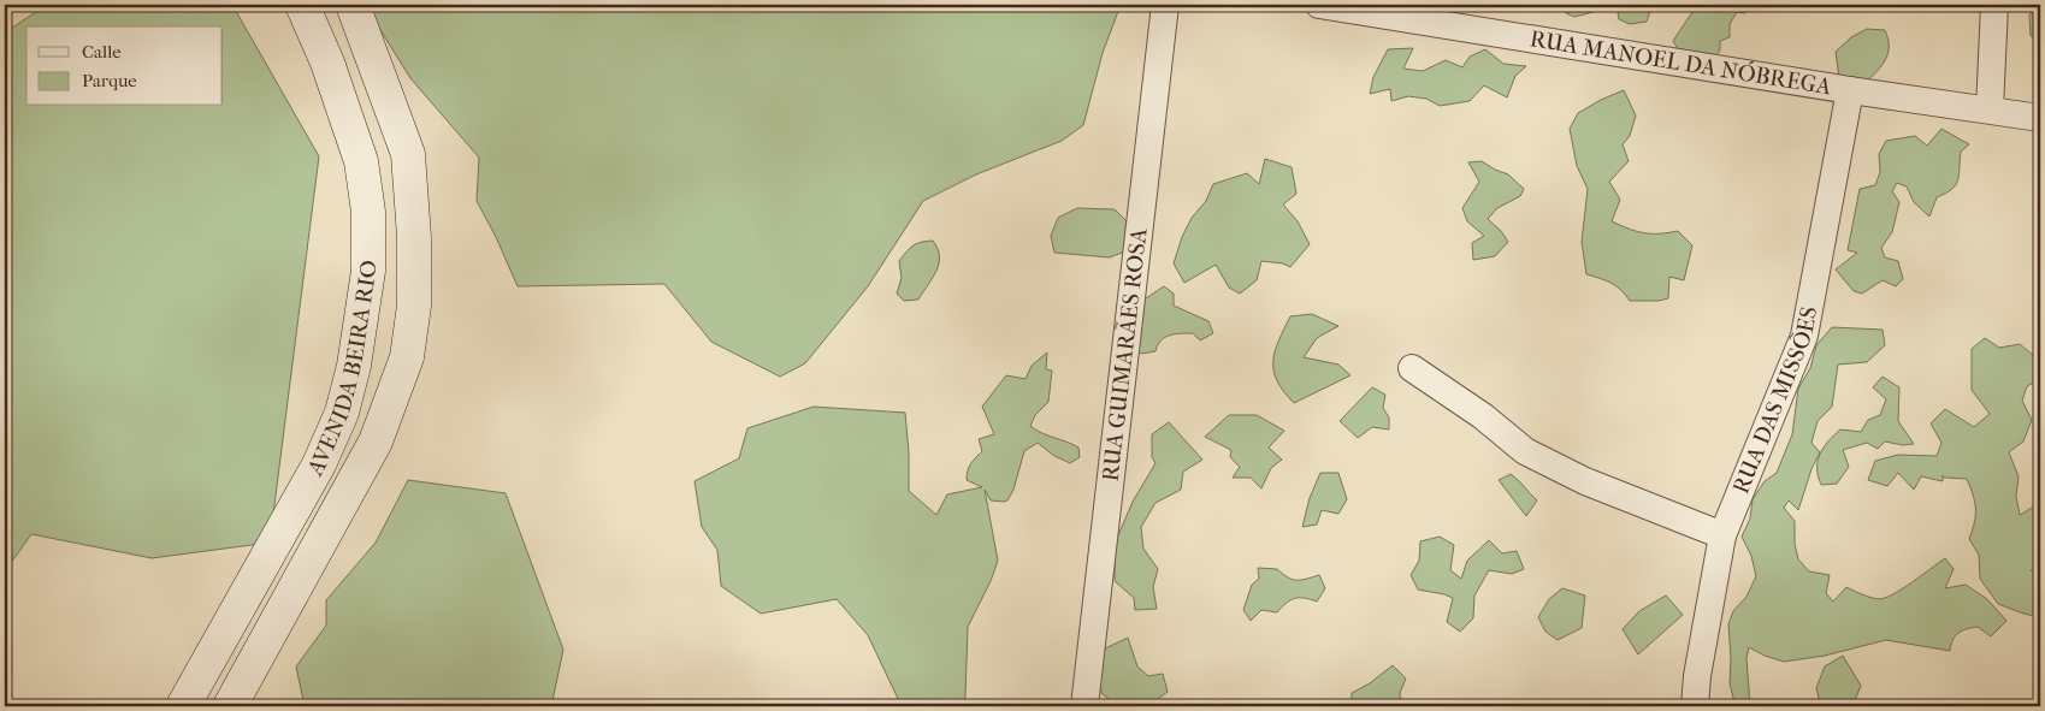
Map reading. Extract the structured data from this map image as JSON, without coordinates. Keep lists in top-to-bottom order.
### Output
{
  "streets": {
    "main road": ["AVENIDA BEIRA RIO"],
    "street": ["RUA MANOEL DA NÓBREGA", "RUA GUIMARÃES ROSA", "RUA DAS MISSÕES"]
  },
  "crossings": [
    ["RUA MANOEL DA NÓBREGA", "RUA DAS MISSÕES"]
  ],
  "legend": ["Calle", "Parque"]
}
